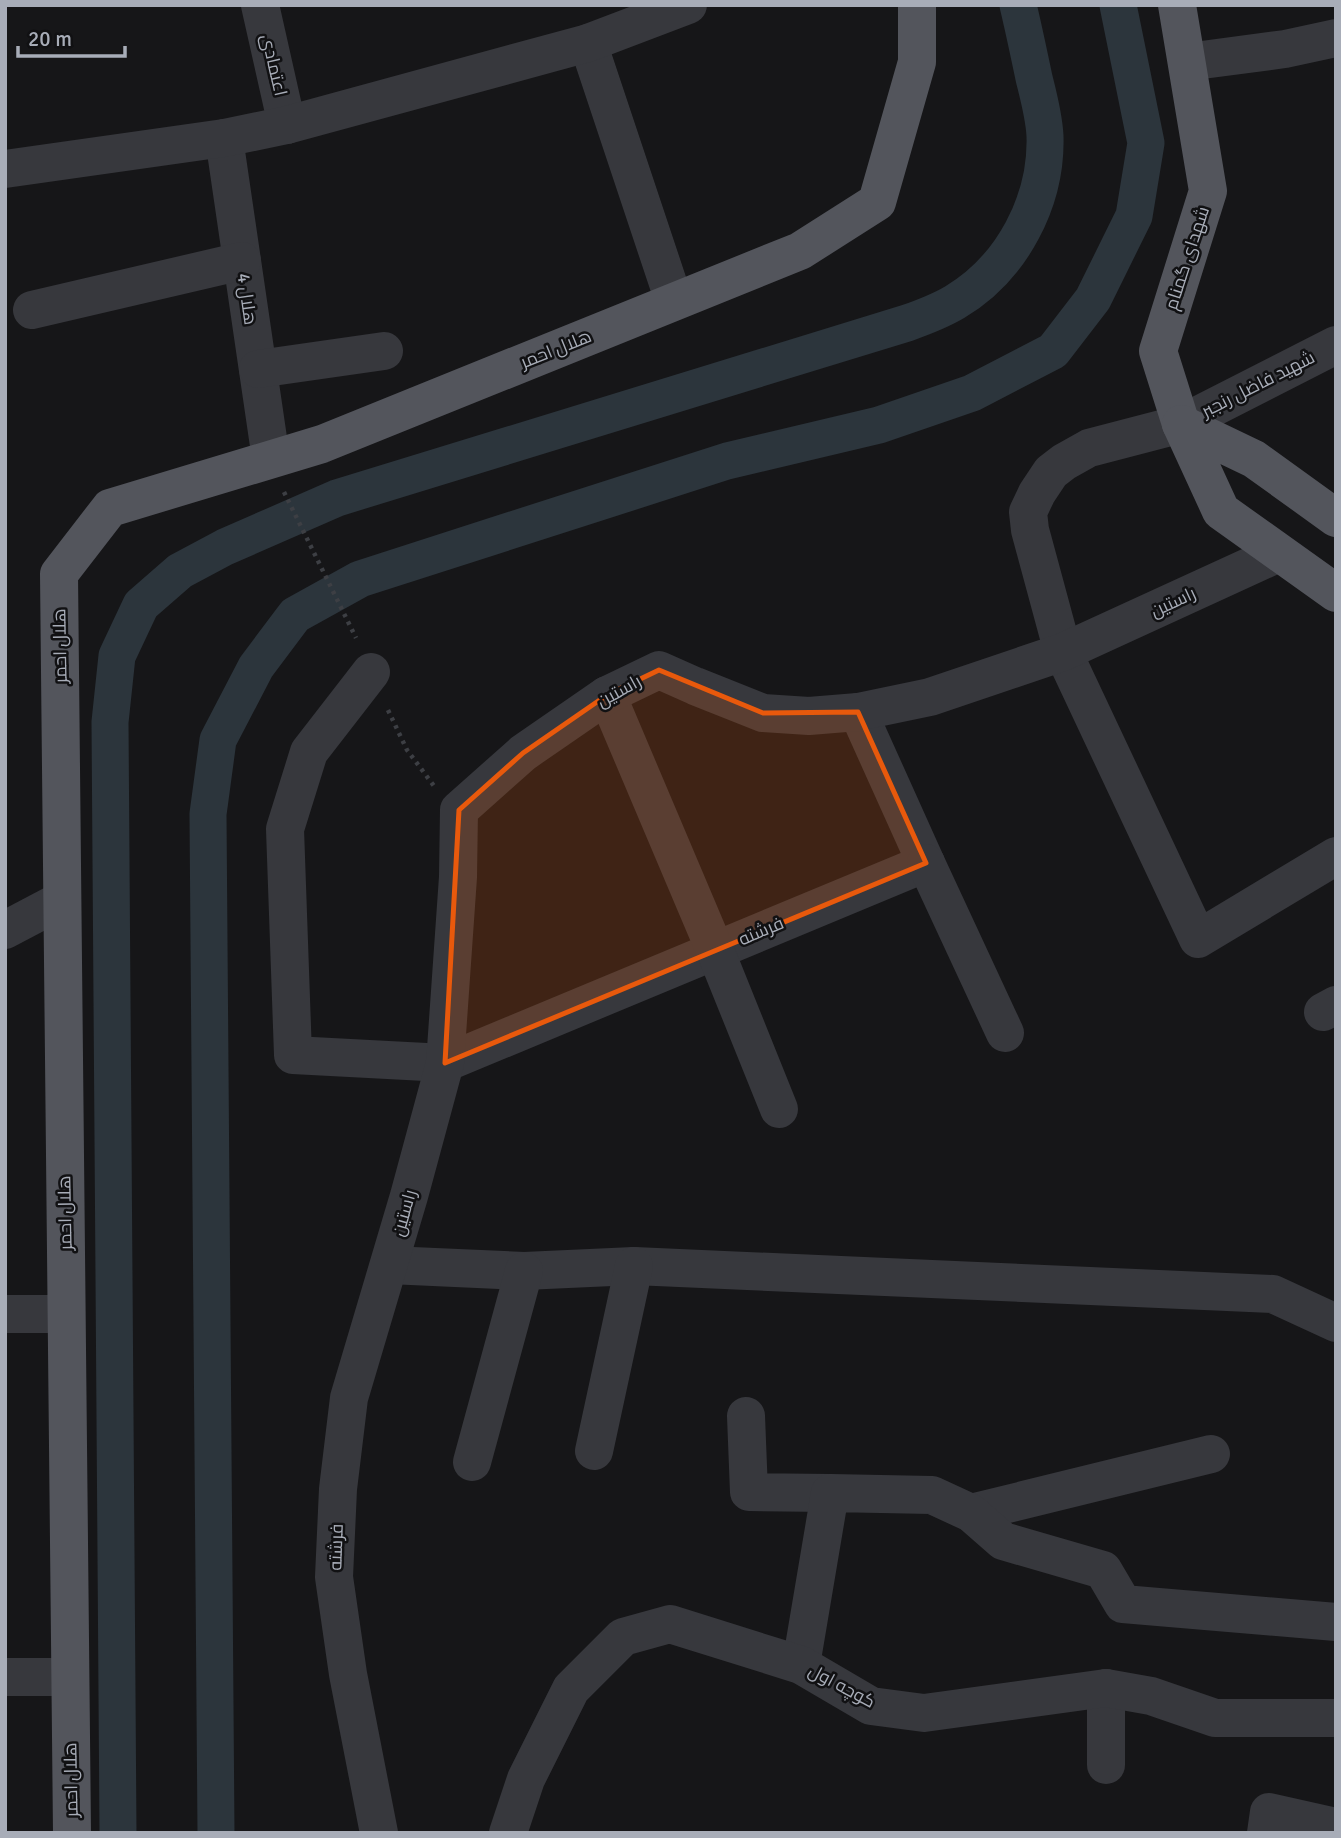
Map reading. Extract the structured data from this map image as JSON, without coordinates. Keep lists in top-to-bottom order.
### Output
{
  "streets": {
    "main road": ["شهدای گمنام", "هلال احمر"],
    "street": [
      "اعتمادی",
      "هلال 4",
      "شهید فاضل رنجبر",
      "راستین",
      "فرشته",
      "کوچه اول"
    ]
  },
  "crossings": [
    ["شهدای گمنام", "شهید فاضل رنجبر"],
    ["شهدای گمنام", "راستین"],
    ["هلال 4", "هلال احمر"],
    ["شهید فاضل رنجبر", "راستین"],
    ["راستین", "فرشته"]
  ],
  "scale_bar": "20 m"
}
